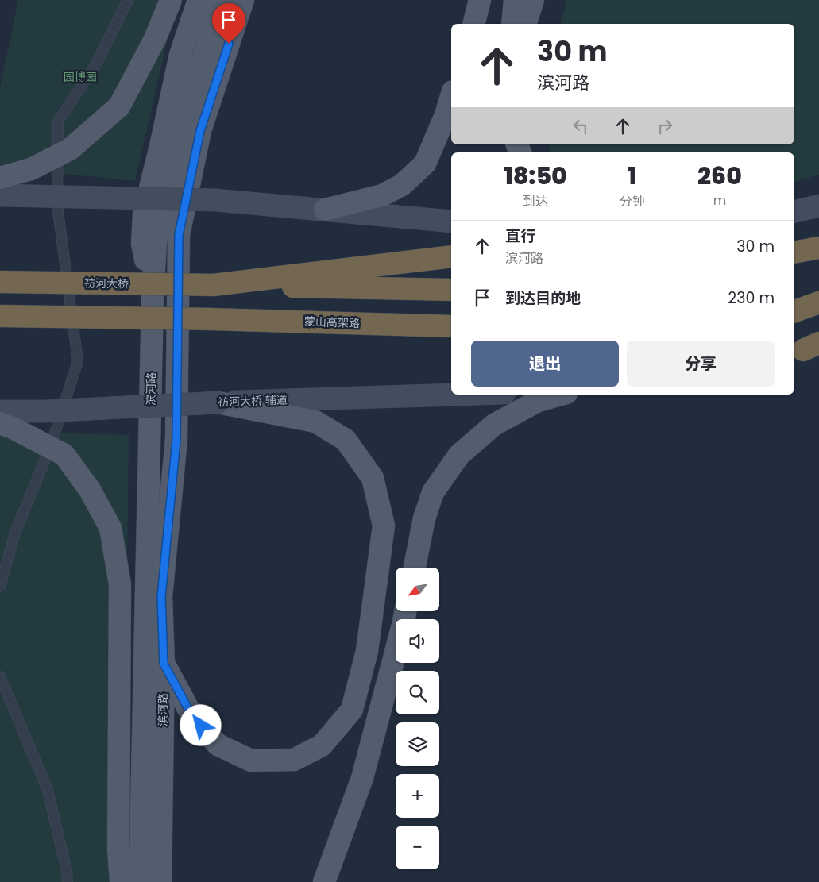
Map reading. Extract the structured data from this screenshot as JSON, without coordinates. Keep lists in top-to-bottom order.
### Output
{
  "streets": {
    "highway": ["祊河大桥", "蒙山高架路"],
    "main road": ["滨河路", "祊河大桥 辅道"]
  },
  "parks": ["园博园"],
  "north": "bottom left",
  "page": {
    "turn": ["30 m", "滨河路"],
    "eta": [
      "18:50",
      "到达",
      "1",
      "分钟",
      "260",
      "m"
    ],
    "list": [
      {
        "name": "直行",
        "note": "滨河路",
        "value": "30 m"
      },
      {
        "name": "到达目的地",
        "value": "230 m"
      }
    ],
    "buttons": ["退出", "分享"],
    "map_buttons": ["+", "−"]
  }
}
